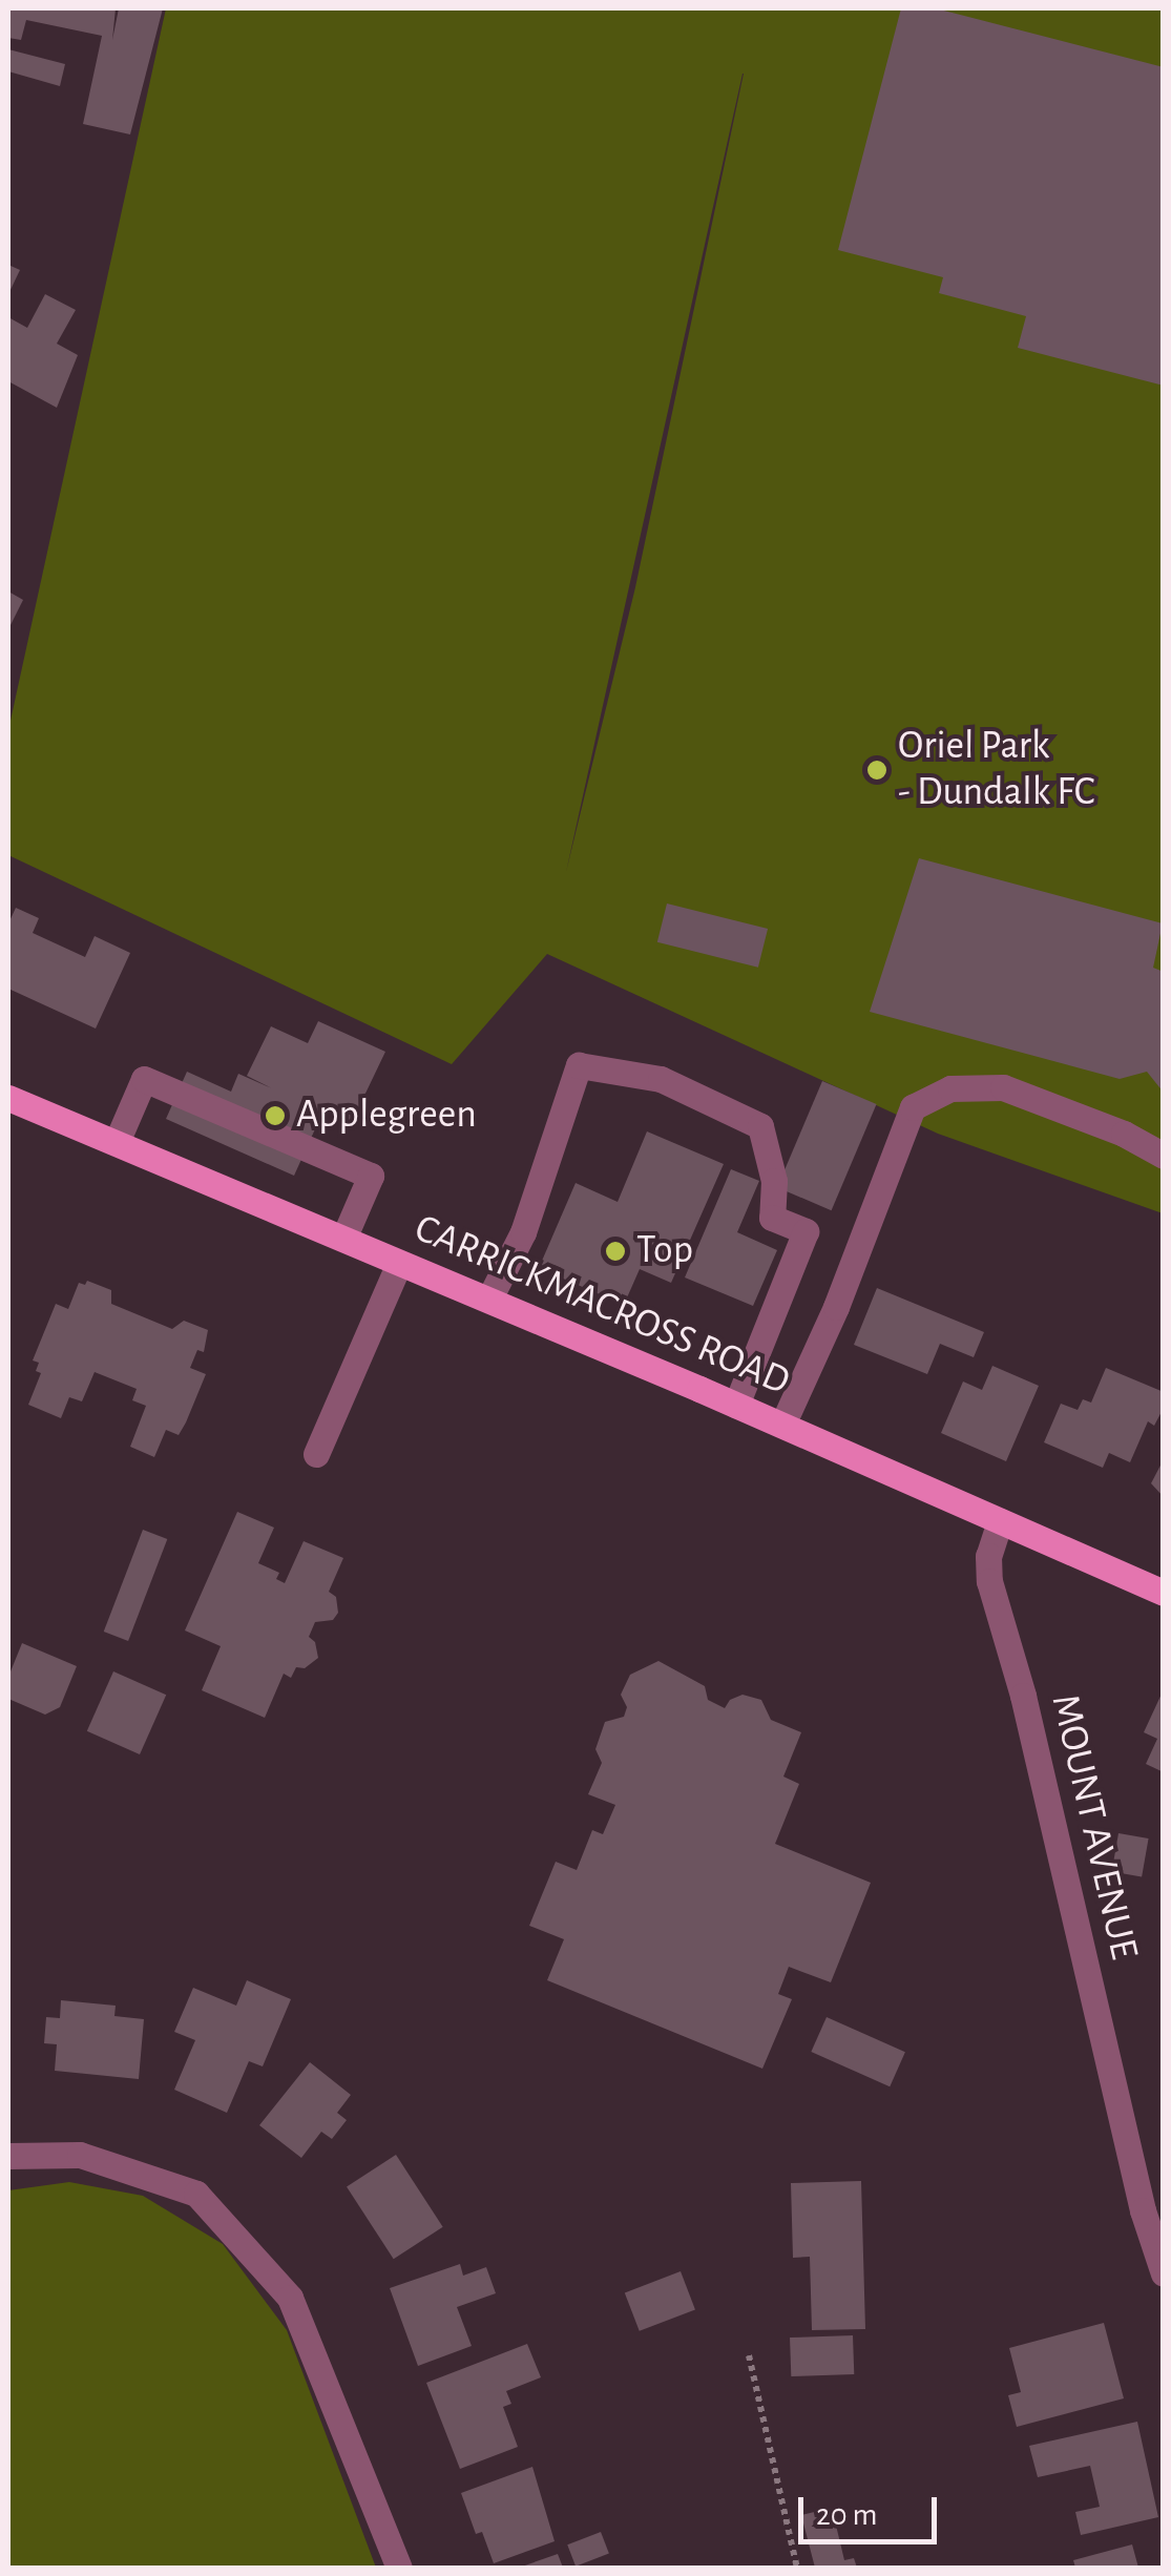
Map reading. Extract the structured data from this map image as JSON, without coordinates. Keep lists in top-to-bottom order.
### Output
{
  "streets": {
    "main road": ["CARRICKMACROSS ROAD"],
    "street": ["MOUNT AVENUE"]
  },
  "crossings": [
    ["CARRICKMACROSS ROAD", "MOUNT AVENUE"]
  ],
  "places": ["Oriel Park - Dundalk FC", "Applegreen", "Top"],
  "scale_bar": "20 m"
}
